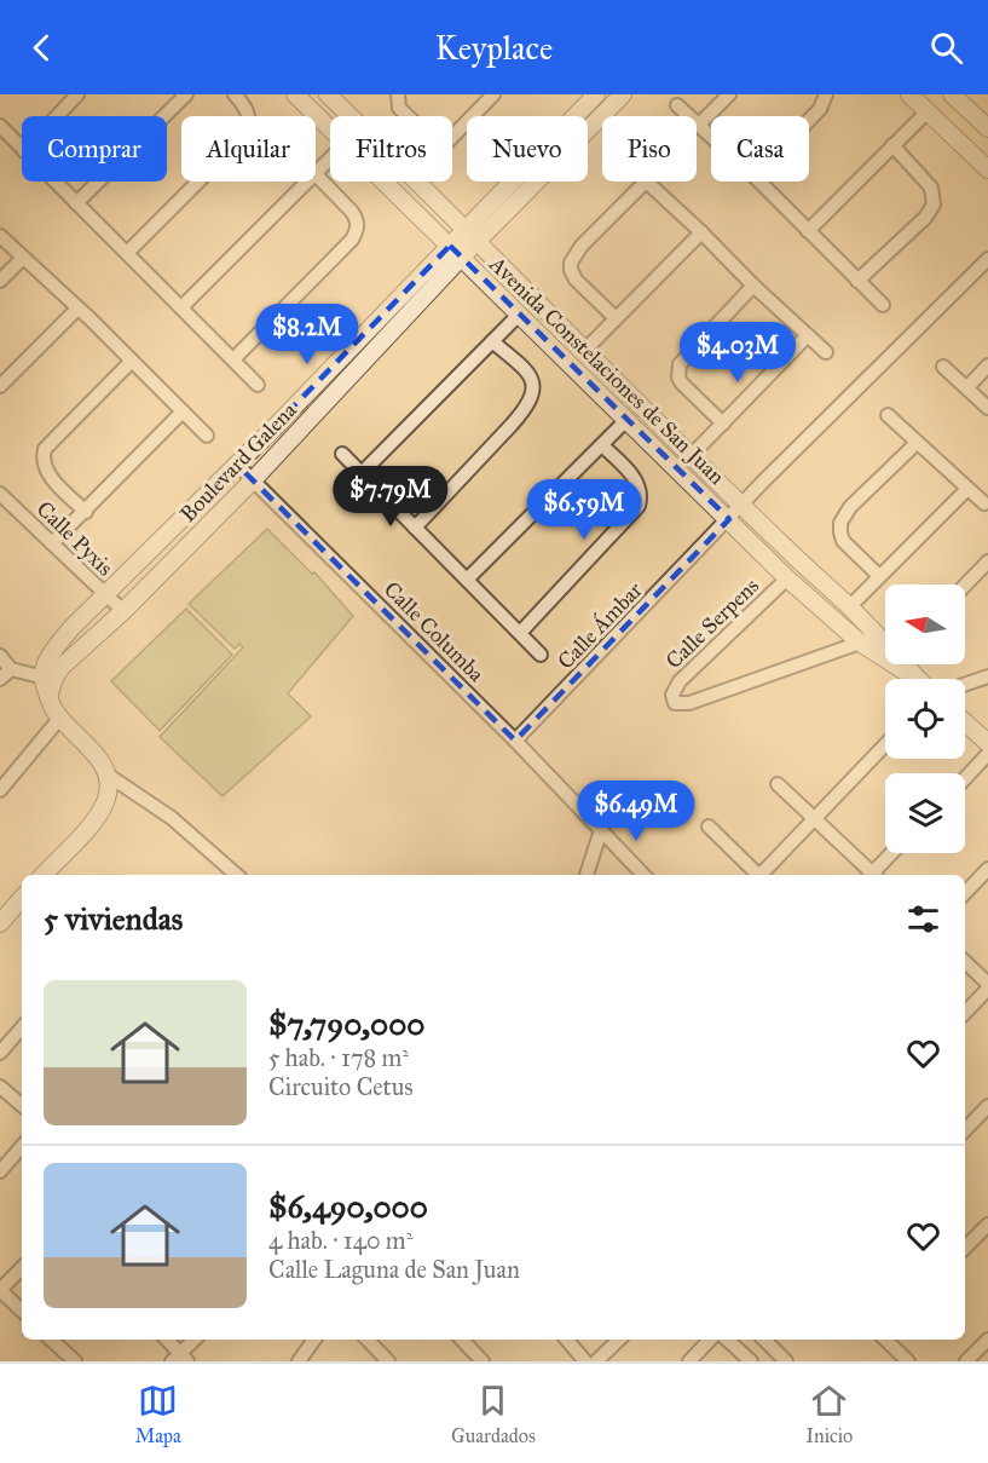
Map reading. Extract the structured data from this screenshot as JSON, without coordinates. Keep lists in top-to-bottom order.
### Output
{
  "streets": {
    "street": [
      "Avenida Constelaciones de San Juan",
      "Boulevard Galena",
      "Calle Pyxis",
      "Calle Serpens",
      "Calle Ámbar",
      "Calle Columba"
    ]
  },
  "crossings": [
    ["Avenida Constelaciones de San Juan", "Boulevard Galena"],
    ["Avenida Constelaciones de San Juan", "Calle Serpens"],
    ["Avenida Constelaciones de San Juan", "Calle Ámbar"],
    ["Boulevard Galena", "Calle Pyxis"],
    ["Boulevard Galena", "Calle Columba"],
    ["Calle Ámbar", "Calle Columba"]
  ],
  "north": "left",
  "page": {
    "header": "Keyplace",
    "chip": [
      "Comprar",
      "Alquilar",
      "Filtros",
      "Nuevo",
      "Piso",
      "Casa"
    ],
    "price": [
      "$8.2M",
      "$4.03M",
      "$7.79M",
      "$6.59M",
      "$6.49M"
    ],
    "heading": "5 viviendas",
    "list": [
      {
        "name": "$7,790,000",
        "note": "5 hab. · 178 m² · Circuito Cetus"
      },
      {
        "name": "$6,490,000",
        "note": "4 hab. · 140 m² · Calle Laguna de San Juan"
      }
    ],
    "tabs": ["Mapa", "Guardados", "Inicio"]
  }
}
